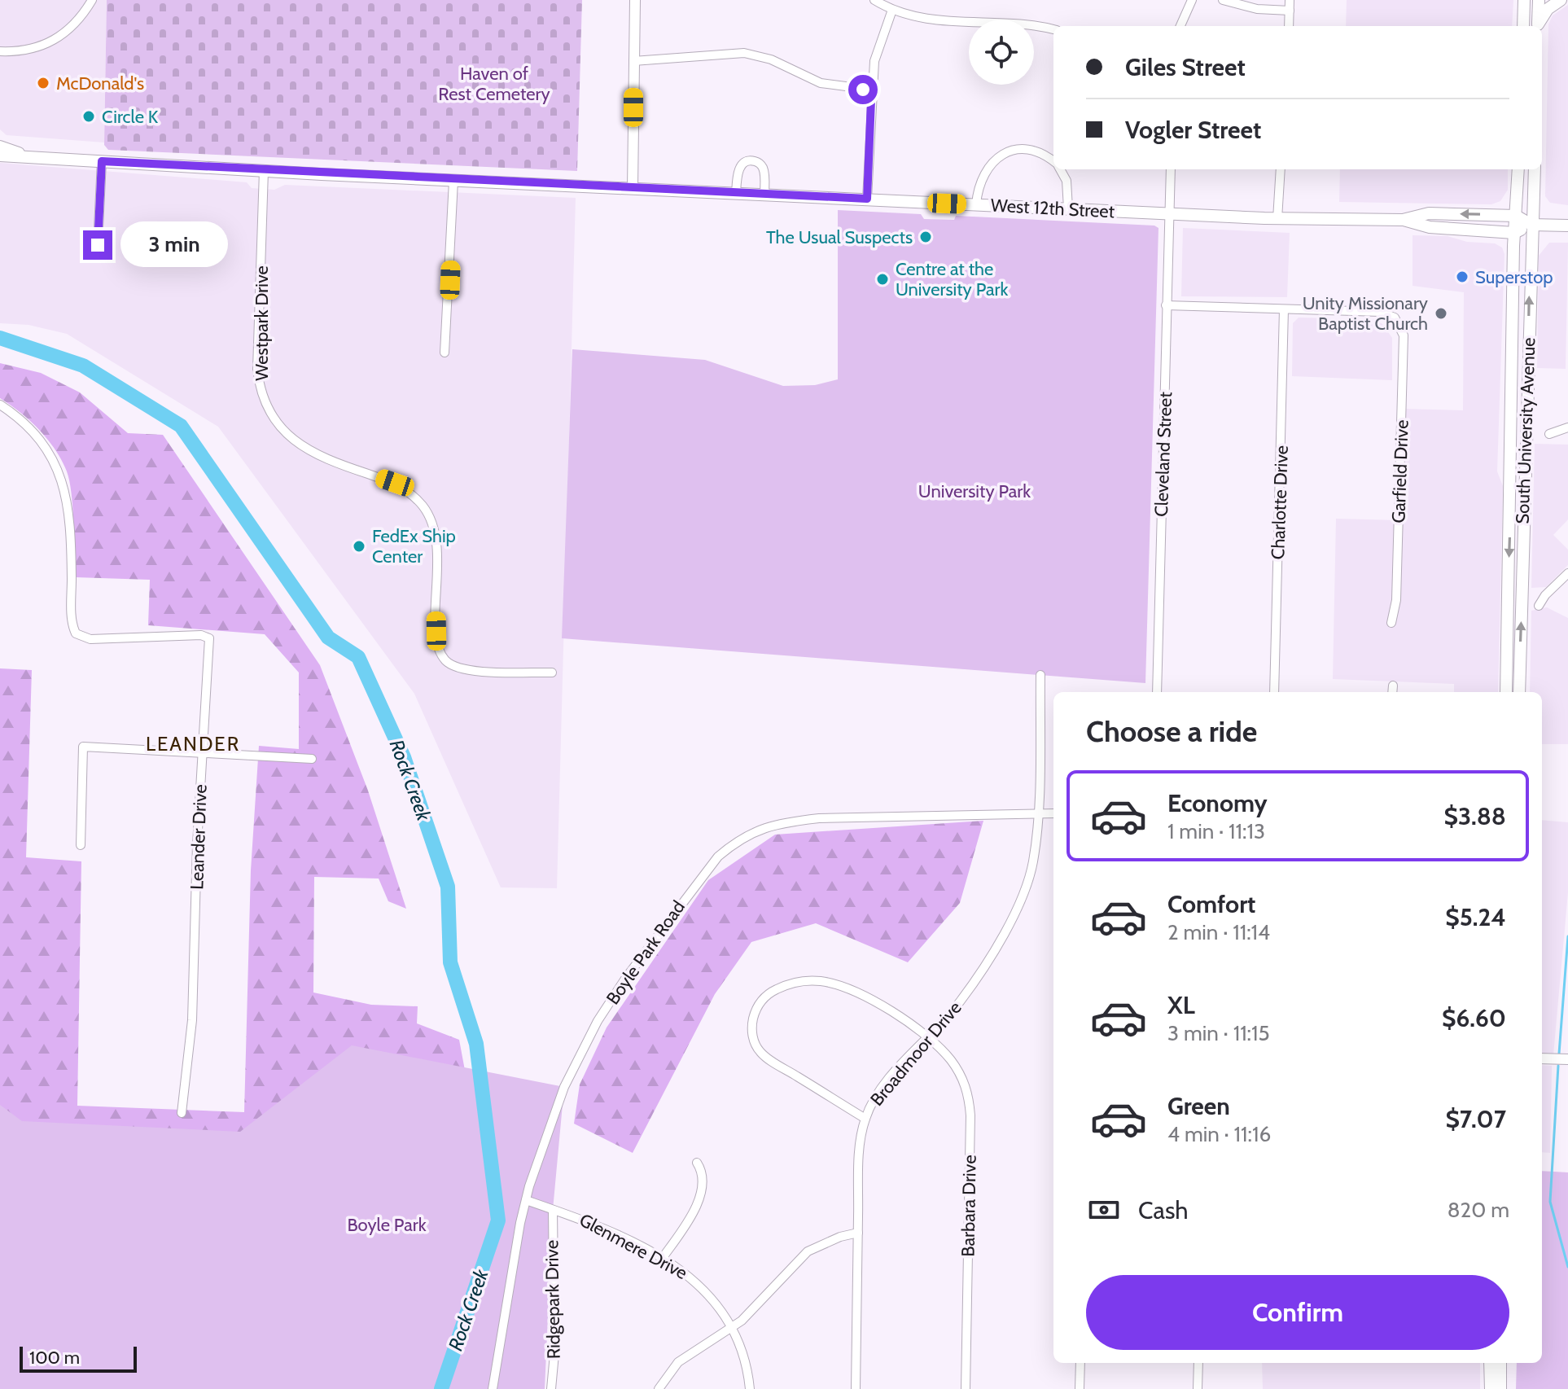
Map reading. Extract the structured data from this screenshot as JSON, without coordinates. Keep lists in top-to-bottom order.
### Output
{
  "streets": {
    "main road": ["West 12th Street", "South University Avenue"],
    "street": [
      "Westpark Drive",
      "Cleveland Street",
      "Garfield Drive",
      "Charlotte Drive",
      "Leander Drive",
      "Boyle Park Road",
      "Broadmoor Drive",
      "Barbara Drive",
      "Glenmere Drive",
      "Ridgepark Drive"
    ]
  },
  "crossings": [
    ["West 12th Street", "Westpark Drive"],
    ["West 12th Street", "South University Avenue"],
    ["West 12th Street", "Cleveland Street"],
    ["Garfield Drive", "Charlotte Drive"],
    ["Boyle Park Road", "Broadmoor Drive"],
    ["Boyle Park Road", "Glenmere Drive"],
    ["Broadmoor Drive", "Barbara Drive"],
    ["Glenmere Drive", "Ridgepark Drive"]
  ],
  "districts": ["LEANDER"],
  "water": ["Rock Creek"],
  "parks": ["Haven of Rest Cemetery", "University Park", "Boyle Park"],
  "places": [
    "McDonald's",
    "Circle K",
    "The Usual Suspects",
    "Superstop",
    "Centre at the University Park",
    "Unity Missionary Baptist Church",
    "FedEx Ship Center"
  ],
  "scale_bar": "100 m",
  "page": {
    "banner": ["Giles Street", "Vogler Street"],
    "bubble": "3 min",
    "heading": "Choose a ride",
    "list": [
      {
        "name": "Economy",
        "note": "1 min · 11:13",
        "value": "$3.88"
      },
      {
        "name": "Comfort",
        "note": "2 min · 11:14",
        "value": "$5.24"
      },
      {
        "name": "XL",
        "note": "3 min · 11:15",
        "value": "$6.60"
      },
      {
        "name": "Green",
        "note": "4 min · 11:16",
        "value": "$7.07"
      }
    ],
    "pay": ["Cash", "820 m"],
    "buttons": "Confirm",
    "scale": "100 m"
  }
}
